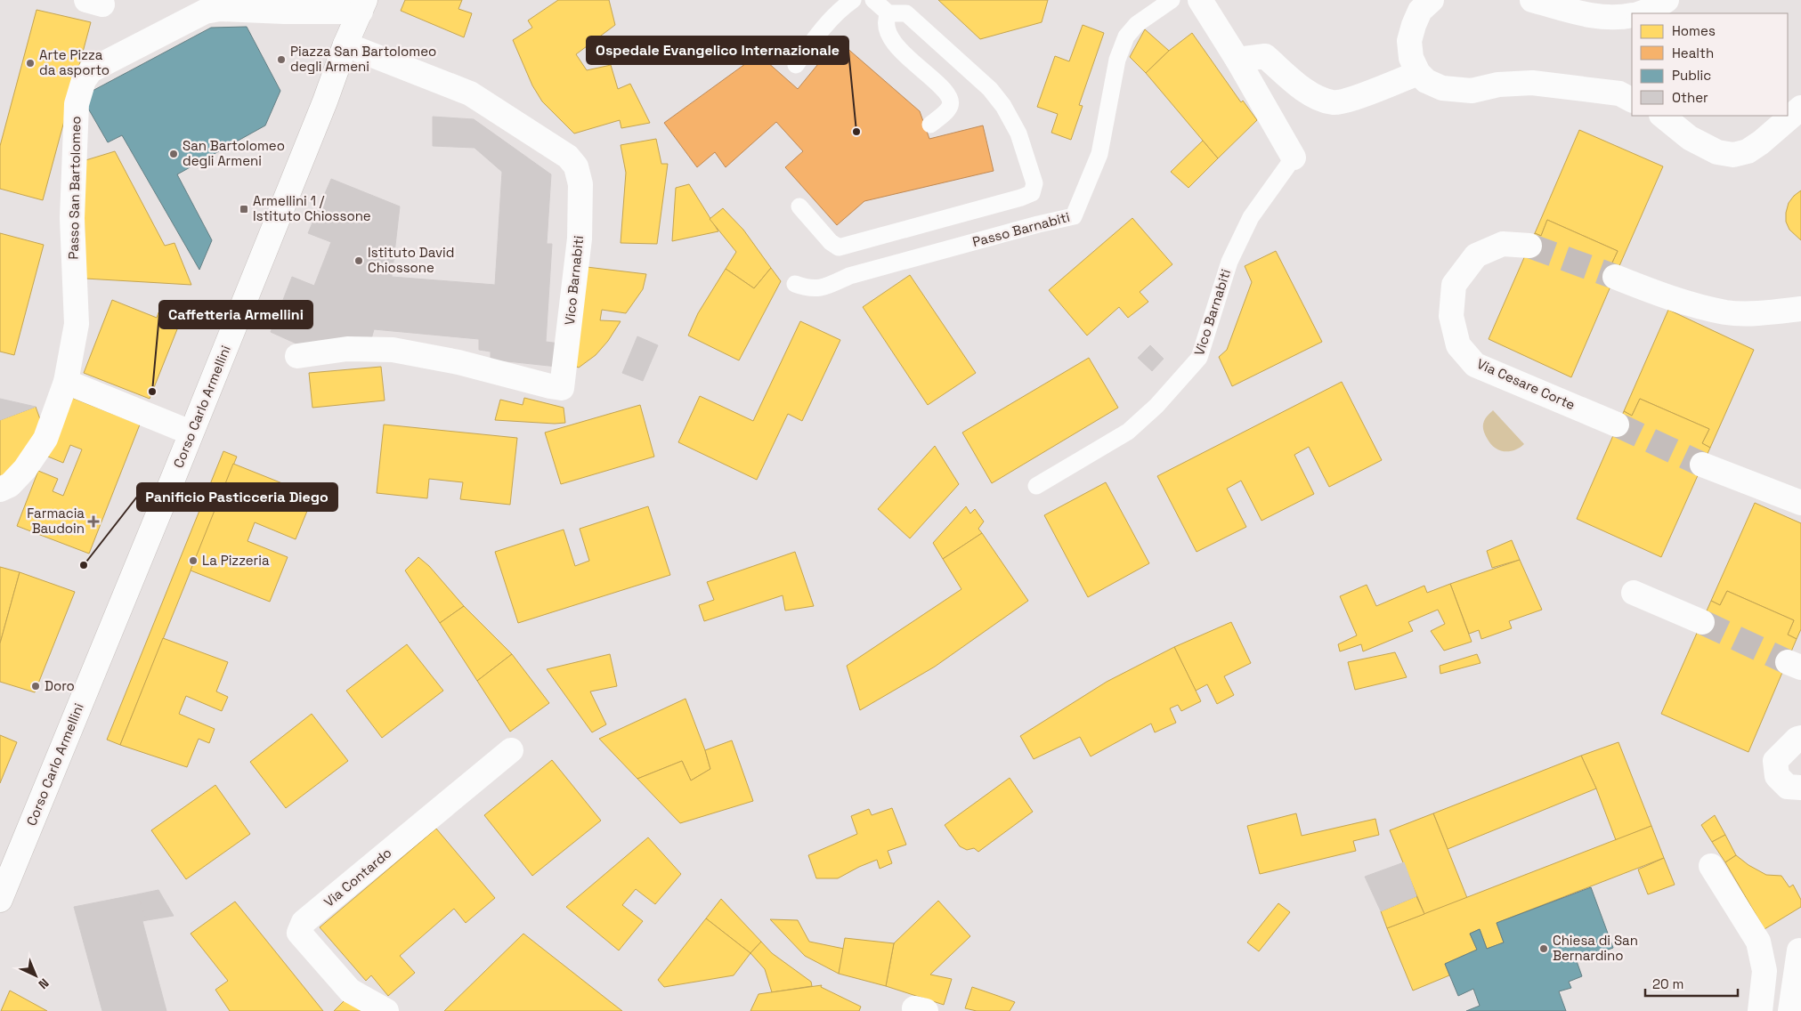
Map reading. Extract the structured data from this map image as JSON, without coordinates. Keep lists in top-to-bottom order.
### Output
{
  "streets": {
    "street": [
      "Passo San Bartolomeo",
      "Vico Barnabiti",
      "Via Cesare Corte",
      "Corso Carlo Armellini",
      "Via Contardo"
    ],
    "lane": ["Passo Barnabiti"]
  },
  "crossings": [
    ["Passo San Bartolomeo", "Corso Carlo Armellini"],
    ["Vico Barnabiti", "Corso Carlo Armellini"]
  ],
  "places": {
    "other": [
      "Piazza San Bartolomeo degli Armeni",
      "Arte Pizza da asporto",
      "Ospedale Evangelico Internazionale",
      "San Bartolomeo degli Armeni",
      "Istituto David Chiossone",
      "Caffetteria Armellini",
      "La Pizzeria",
      "Panificio Pasticceria Diego",
      "Doro",
      "Chiesa di San Bernardino"
    ],
    "transit": ["Armellini 1 / Istituto Chiossone"],
    "health": ["Farmacia Baudoin"]
  },
  "legend": [
    "Homes",
    "Health",
    "Public",
    "Other"
  ],
  "scale_bar": "20 m",
  "north": "bottom right"
}
